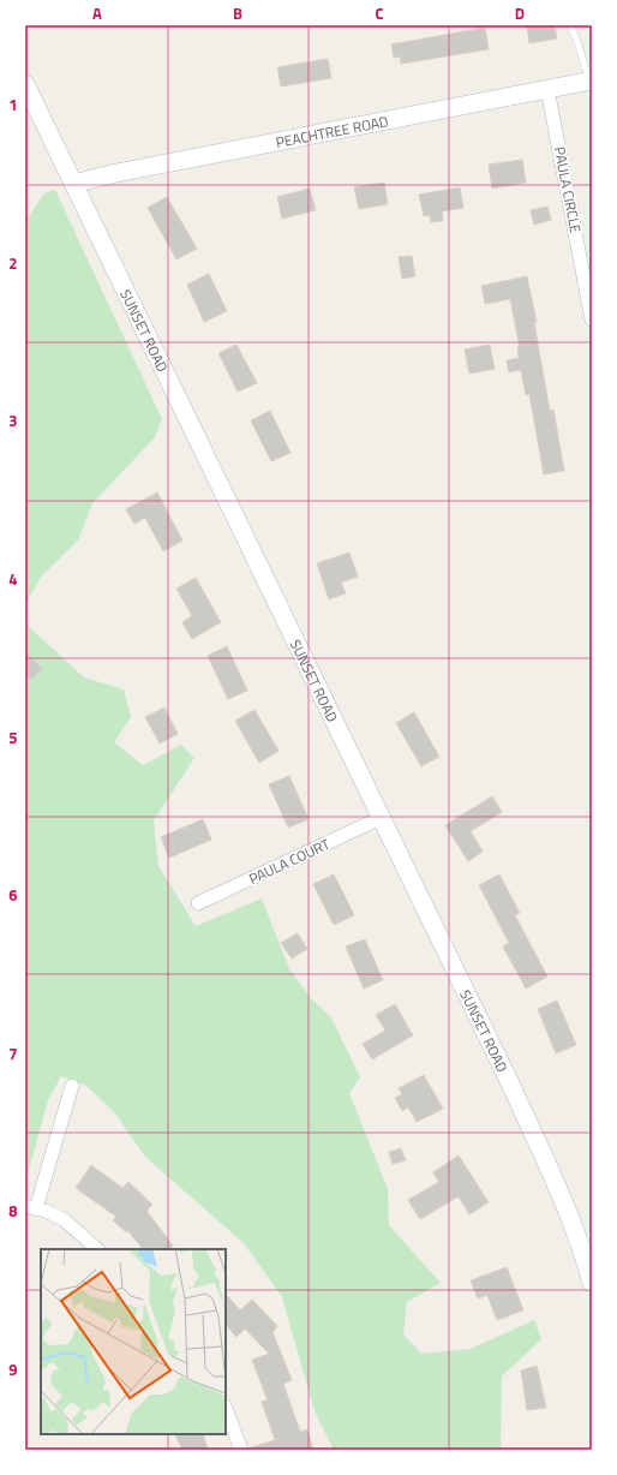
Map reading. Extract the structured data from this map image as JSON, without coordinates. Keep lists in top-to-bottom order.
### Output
{
  "streets": {
    "main road": ["PEACHTREE ROAD", "SUNSET ROAD"],
    "street": ["PAULA CIRCLE", "PAULA COURT"]
  },
  "crossings": [
    ["PEACHTREE ROAD", "PAULA CIRCLE"],
    ["PEACHTREE ROAD", "SUNSET ROAD"],
    ["SUNSET ROAD", "PAULA COURT"]
  ],
  "grid": {
    "columns": [
      "A",
      "B",
      "C",
      "D"
    ],
    "rows": [
      "1",
      "2",
      "3",
      "4",
      "5",
      "6",
      "7",
      "8",
      "9"
    ]
  }
}
